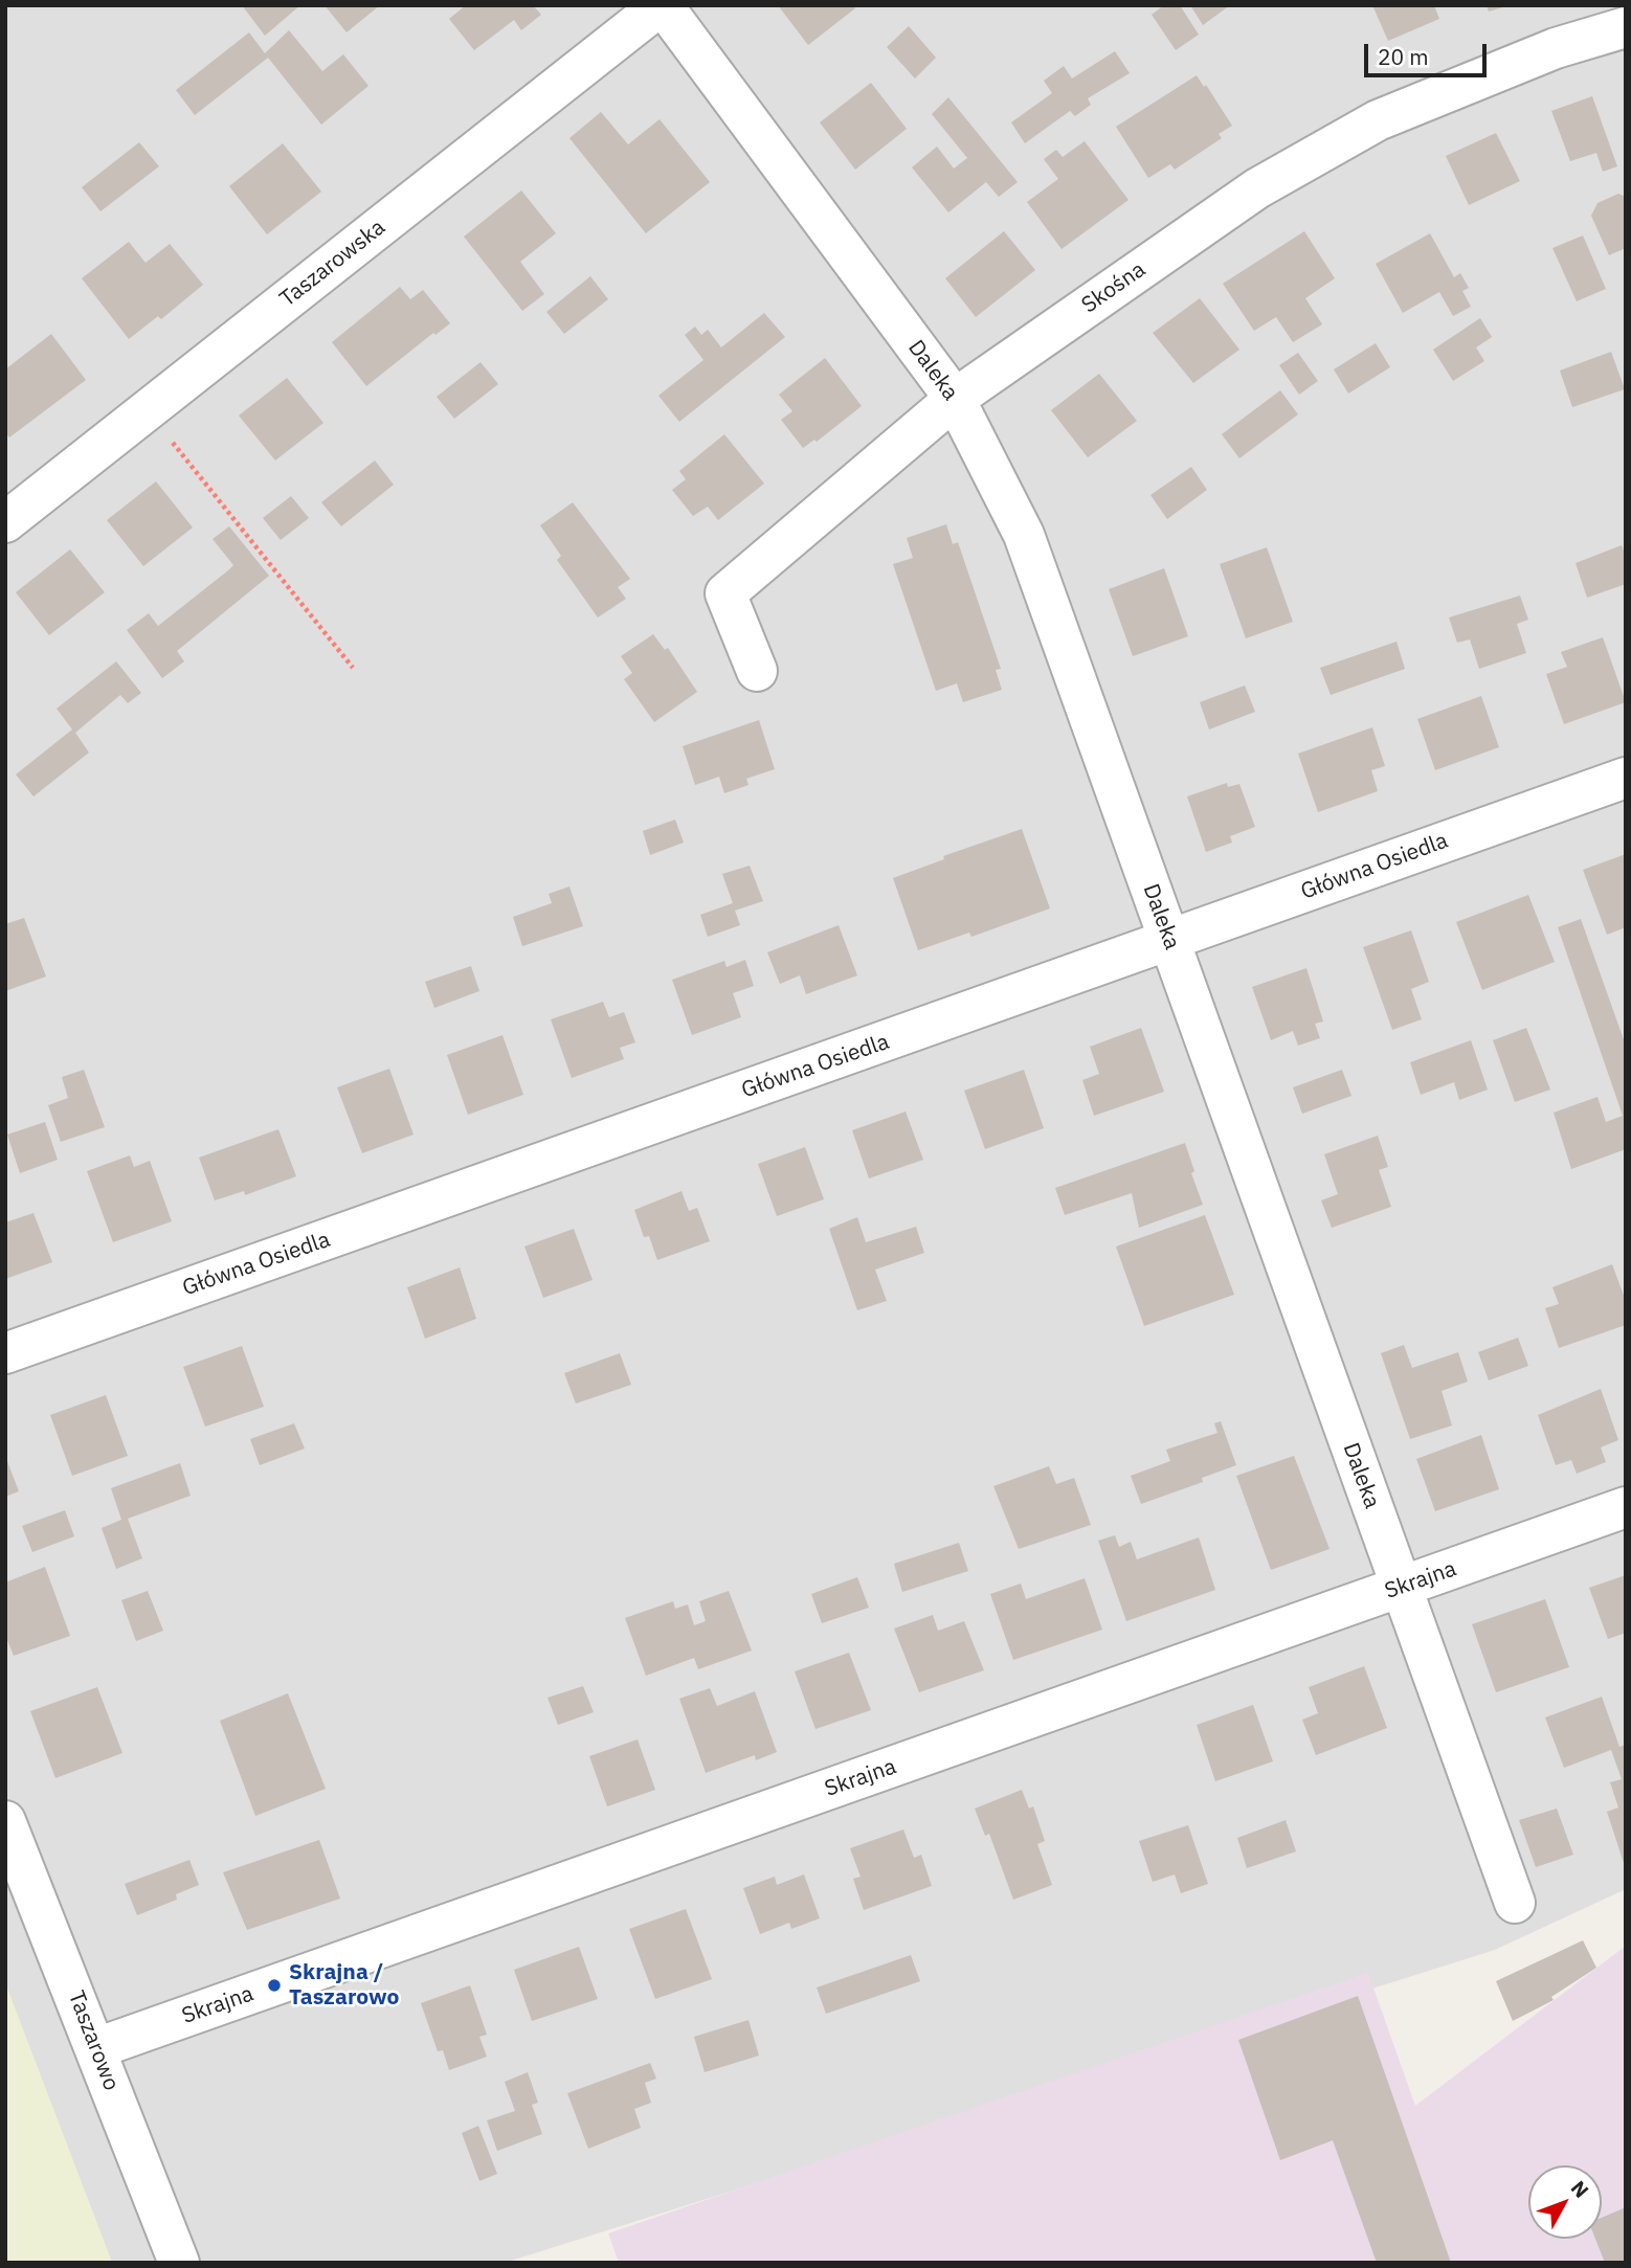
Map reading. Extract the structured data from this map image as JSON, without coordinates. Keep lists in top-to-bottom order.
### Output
{
  "streets": {
    "street": [
      "Taszarowska",
      "Skośna",
      "Daleka",
      "Główna Osiedla",
      "Skrajna",
      "Taszarowo"
    ]
  },
  "crossings": [
    ["Taszarowska", "Daleka"],
    ["Skośna", "Daleka"],
    ["Daleka", "Główna Osiedla"],
    ["Daleka", "Skrajna"],
    ["Skrajna", "Taszarowo"]
  ],
  "places": ["Skrajna / Taszarowo"],
  "scale_bar": "20 m",
  "north": "top right"
}
